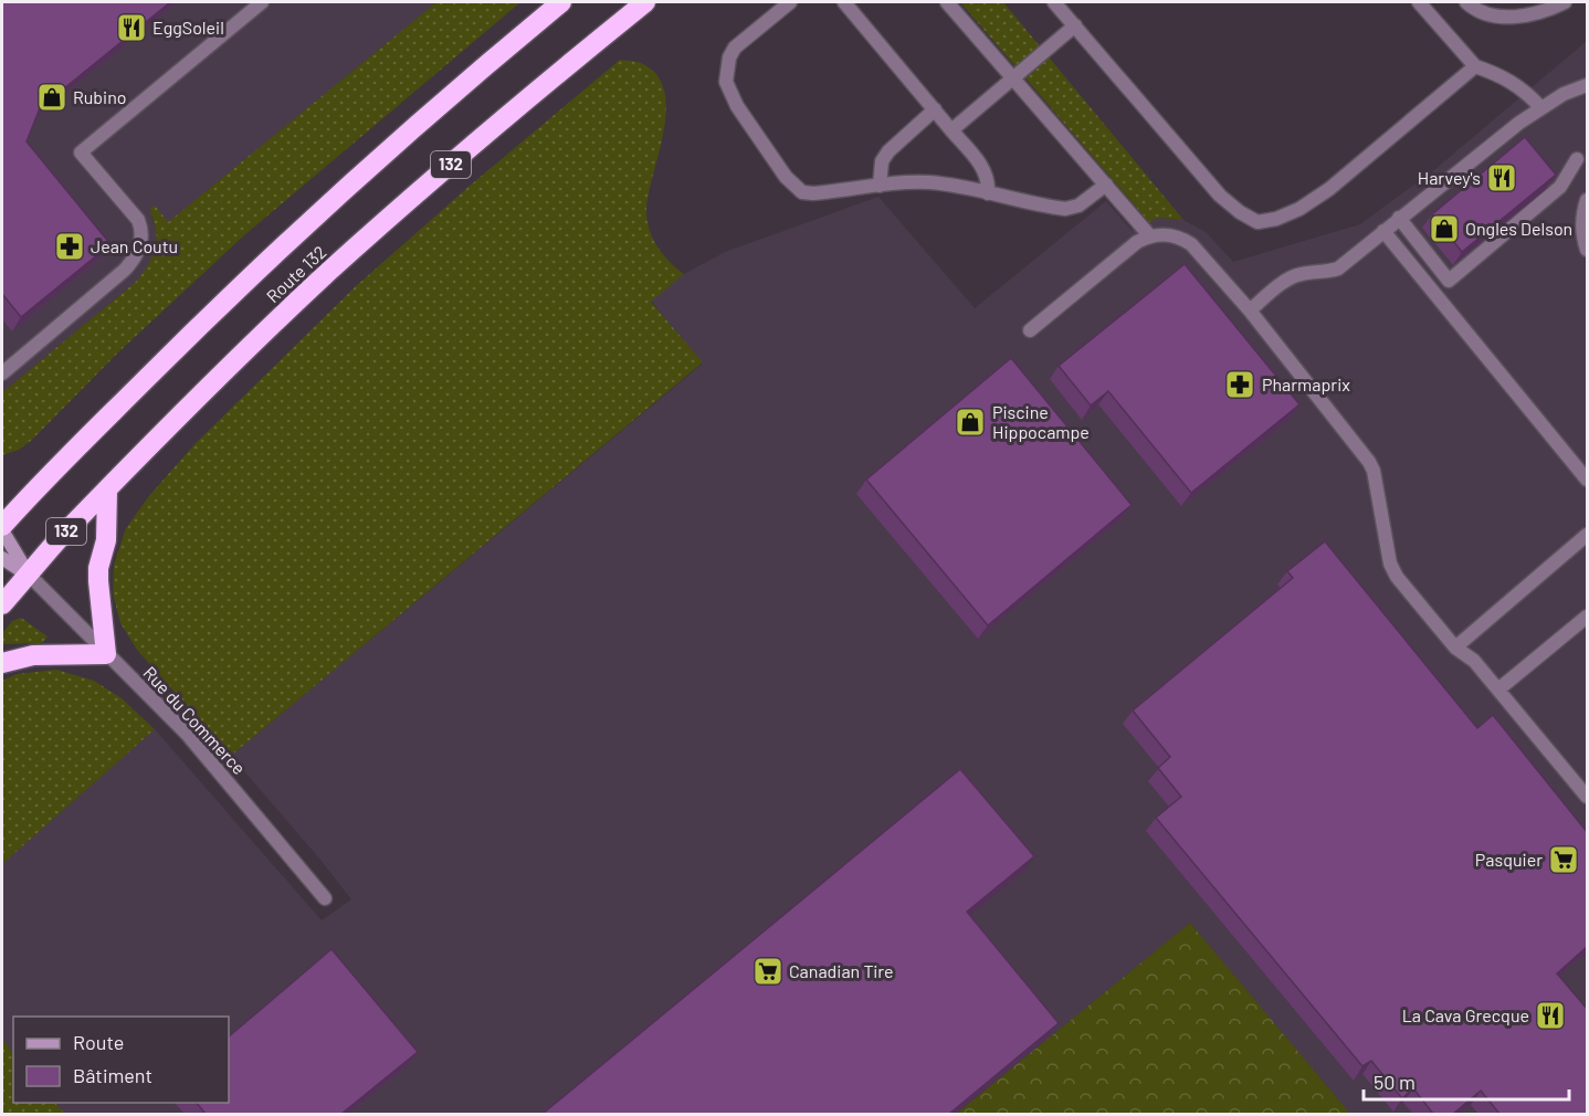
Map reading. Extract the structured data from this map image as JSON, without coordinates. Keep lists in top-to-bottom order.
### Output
{
  "streets": {
    "highway": ["132", "Route 132"],
    "street": ["Rue du Commerce"]
  },
  "crossings": [
    ["Route 132", "Rue du Commerce"]
  ],
  "places": {
    "restaurant": ["EggSoleil", "Harvey's", "La Cava Grecque"],
    "shop": ["Rubino", "Ongles Delson", "Piscine Hippocampe"],
    "pharmacy": ["Jean Coutu", "Pharmaprix"],
    "supermarket": ["Pasquier", "Canadian Tire"]
  },
  "legend": ["Route", "Bâtiment"],
  "scale_bar": "50 m"
}
